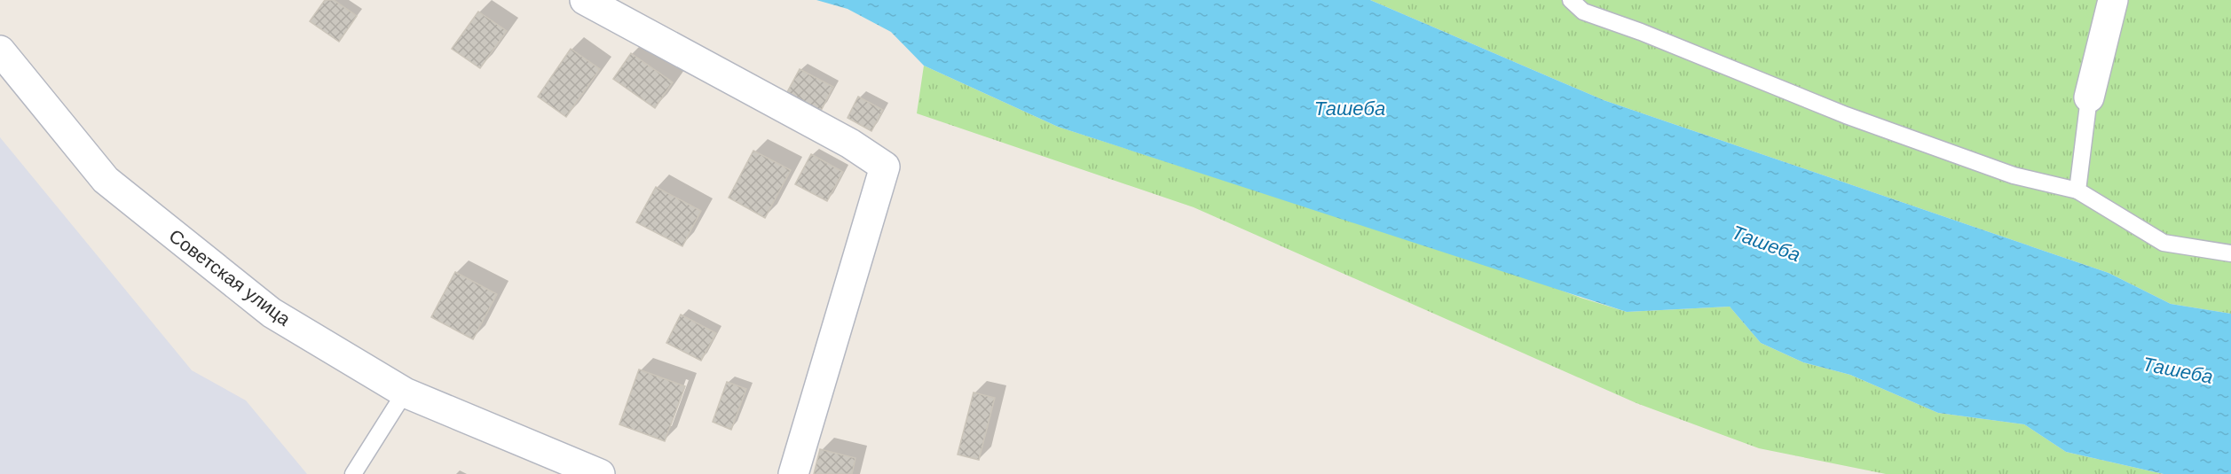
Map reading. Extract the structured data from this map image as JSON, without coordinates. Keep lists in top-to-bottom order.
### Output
{
  "streets": {
    "street": ["Советская улица"]
  },
  "water": ["Ташеба"]
}
